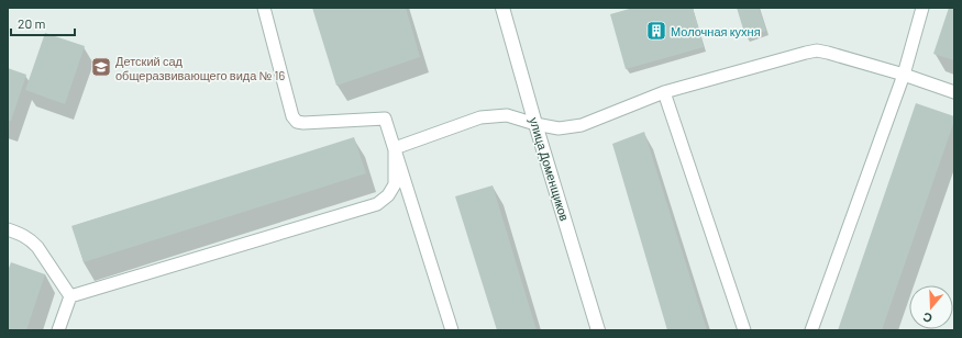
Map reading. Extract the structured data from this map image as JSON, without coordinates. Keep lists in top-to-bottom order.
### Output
{
  "streets": {
    "street": ["улица Доменщиков"]
  },
  "places": {
    "building": ["Молочная кухня"],
    "school or university": ["Детский сад общеразвивающего вида № 16"]
  },
  "scale_bar": "20 m",
  "north": "bottom"
}
